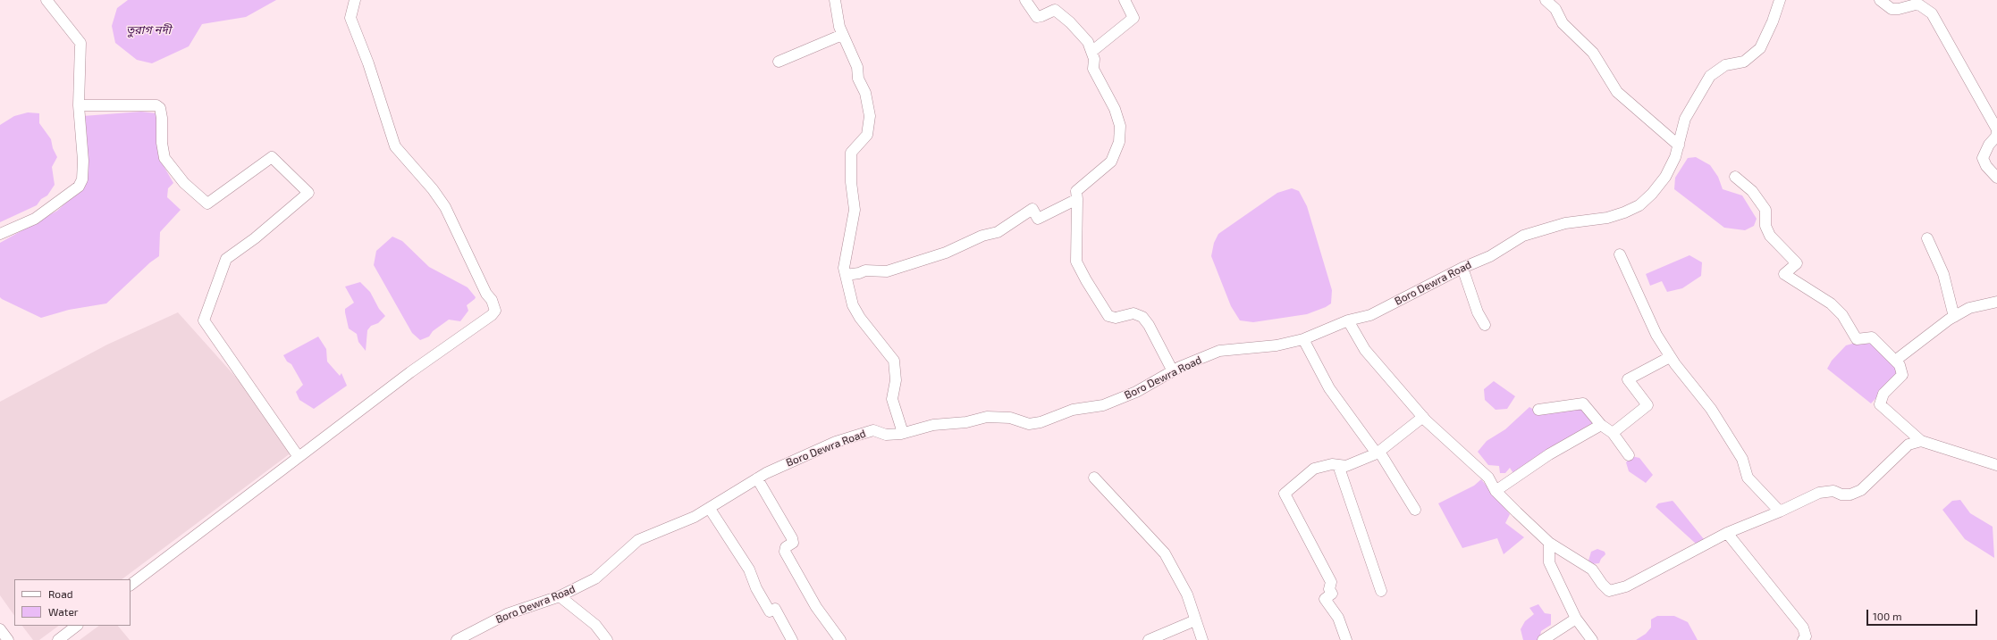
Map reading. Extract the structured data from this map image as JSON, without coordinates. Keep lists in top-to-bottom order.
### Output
{
  "streets": {
    "street": ["Boro Dewra Road"]
  },
  "water": ["তুরাগ নদী"],
  "legend": ["Road", "Water"],
  "scale_bar": "100 m"
}
